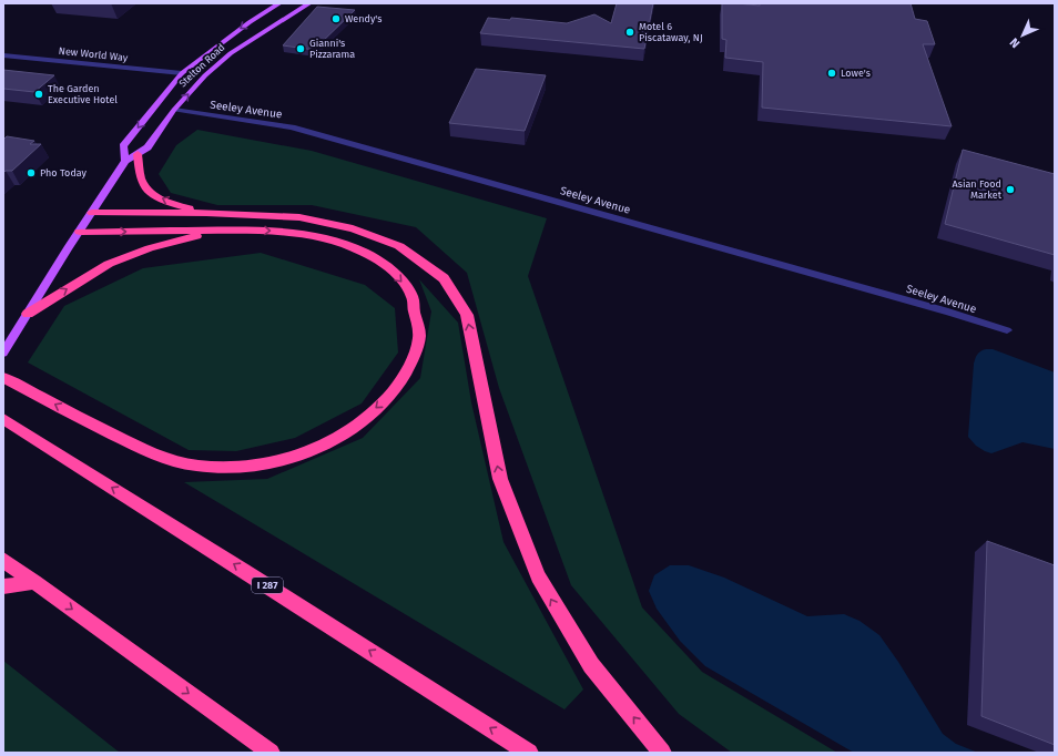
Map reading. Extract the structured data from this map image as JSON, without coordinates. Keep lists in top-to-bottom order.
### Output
{
  "streets": {
    "highway": ["I 287"],
    "main road": ["Stelton Road"],
    "street": ["New World Way", "Seeley Avenue"]
  },
  "crossings": [
    ["New World Way", "Stelton Road"],
    ["Stelton Road", "Seeley Avenue"]
  ],
  "places": [
    "Wendy's",
    "Motel 6 Piscataway, NJ",
    "Gianni's Pizzarama",
    "Lowe's",
    "The Garden Executive Hotel",
    "Pho Today",
    "Asian Food Market"
  ],
  "north": "bottom left"
}
